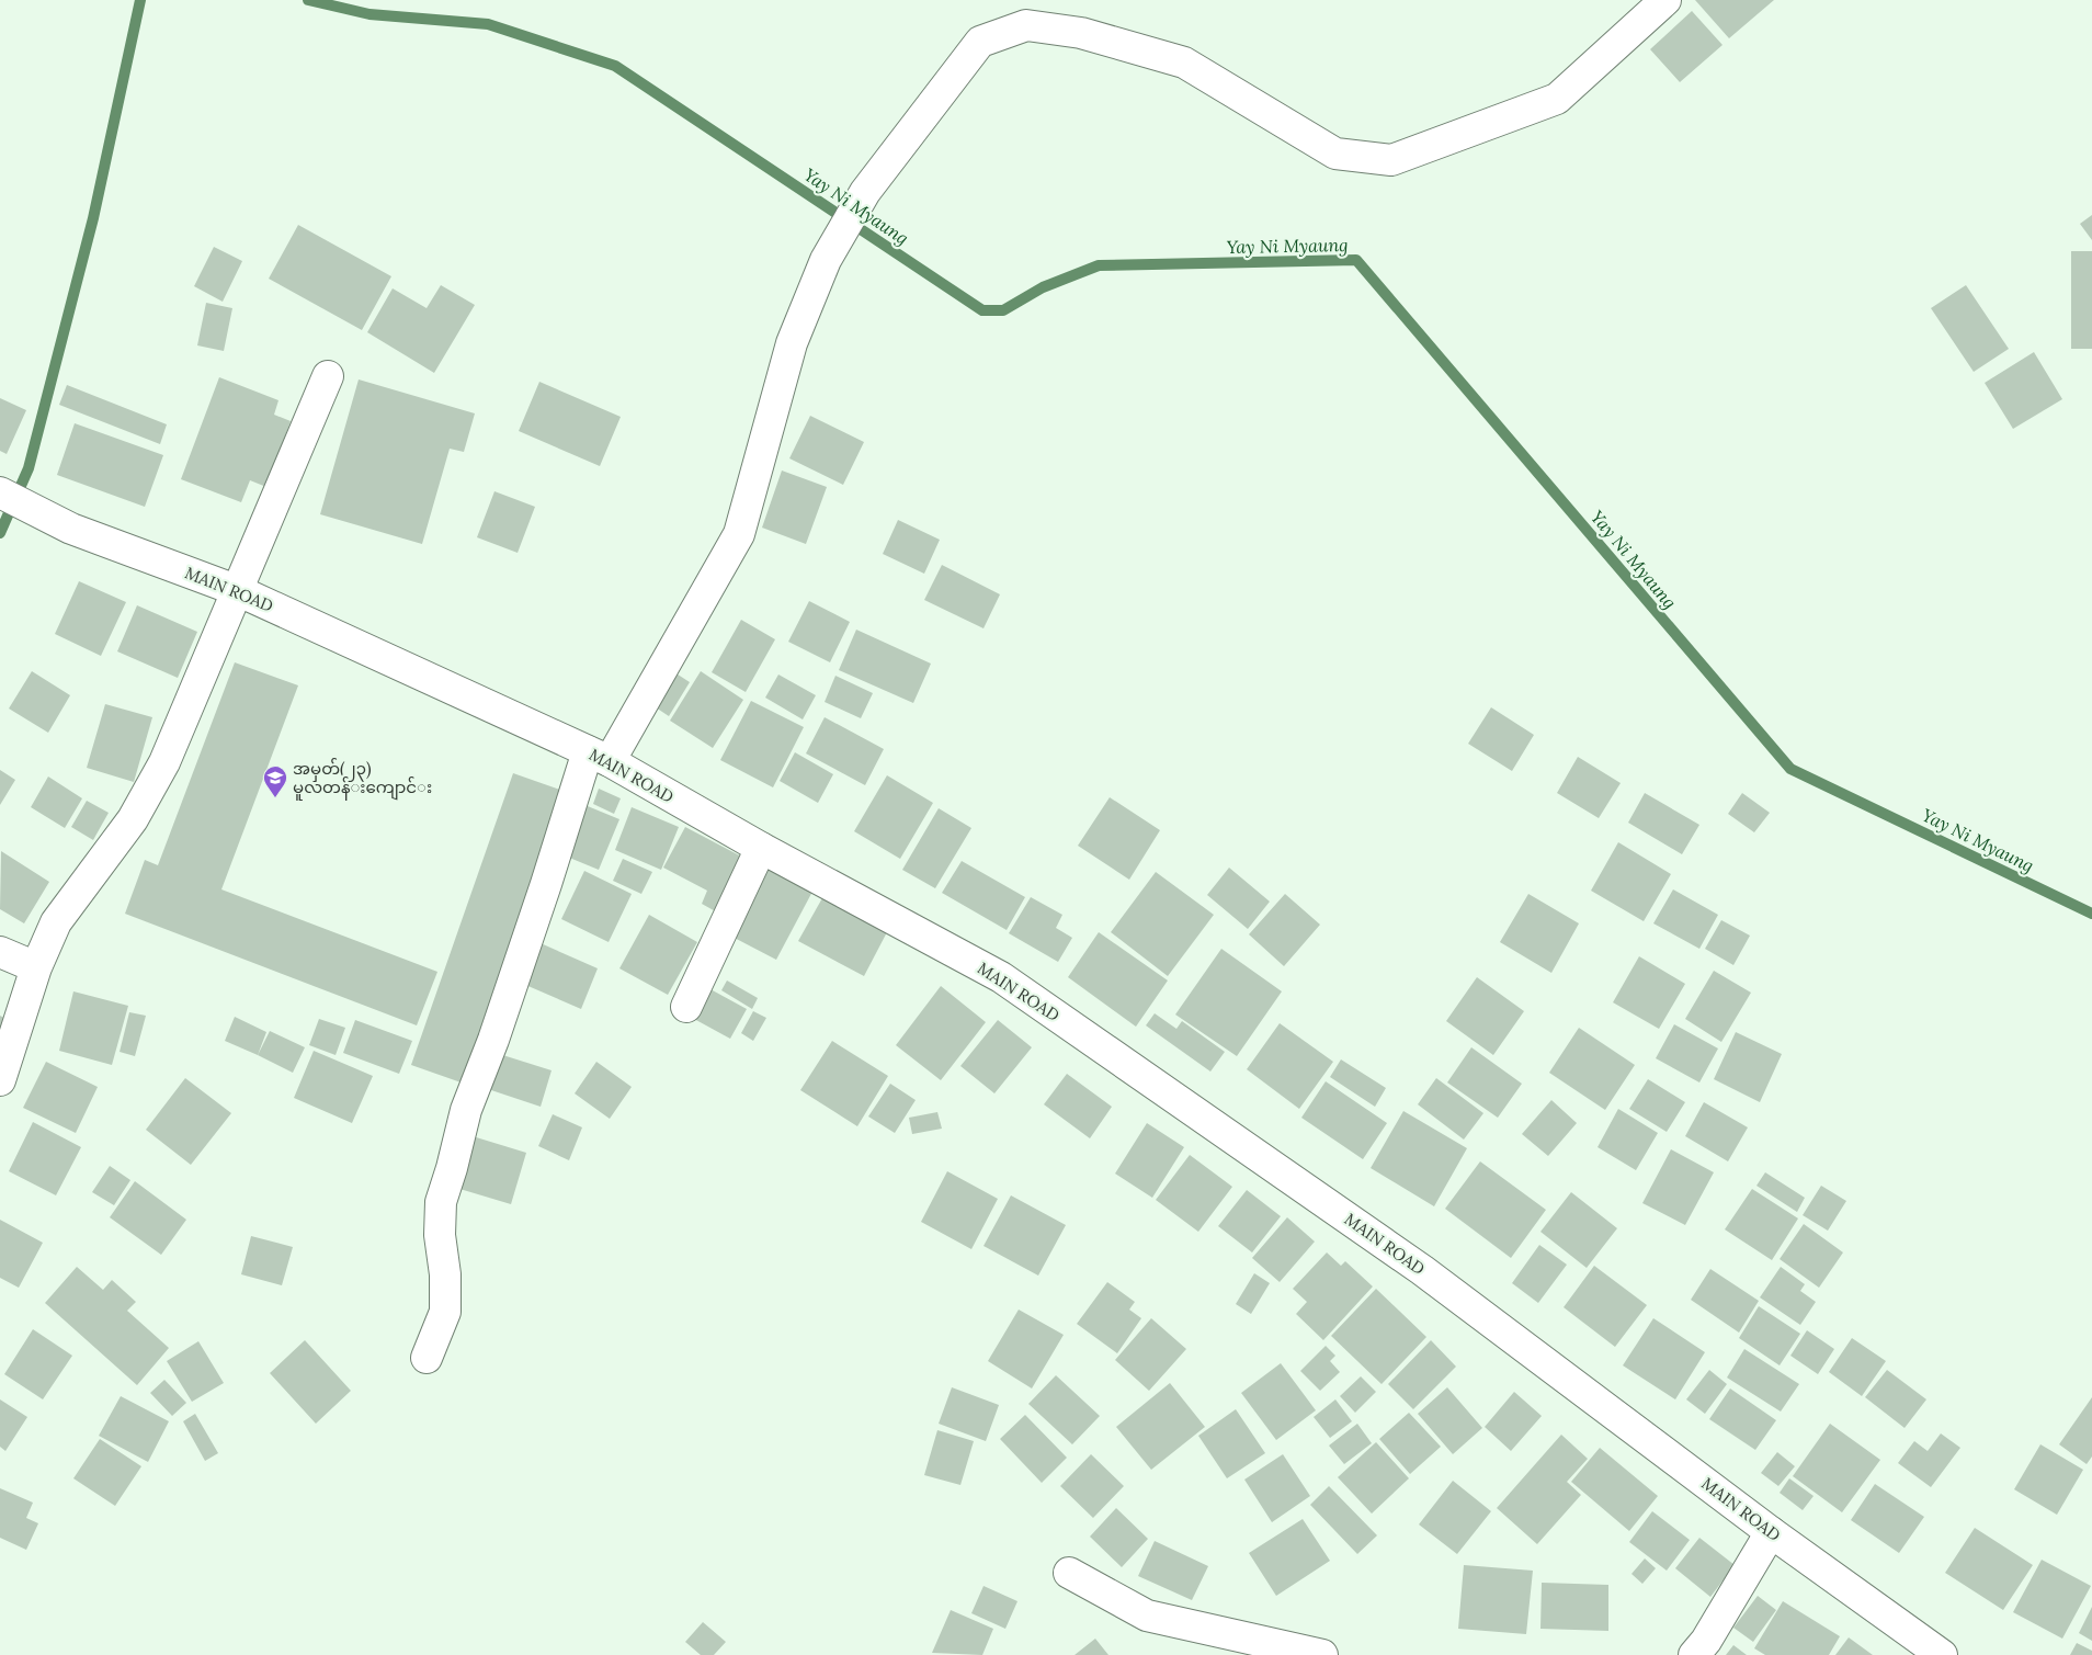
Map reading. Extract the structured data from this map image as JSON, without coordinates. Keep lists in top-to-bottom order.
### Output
{
  "streets": {
    "street": ["MAIN ROAD"]
  },
  "water": ["Yay Ni Myaung"],
  "places": {
    "school or university": ["အမှတ်(၂၃) မူလတန်‌း‌ကျောင်‌း"]
  }
}
